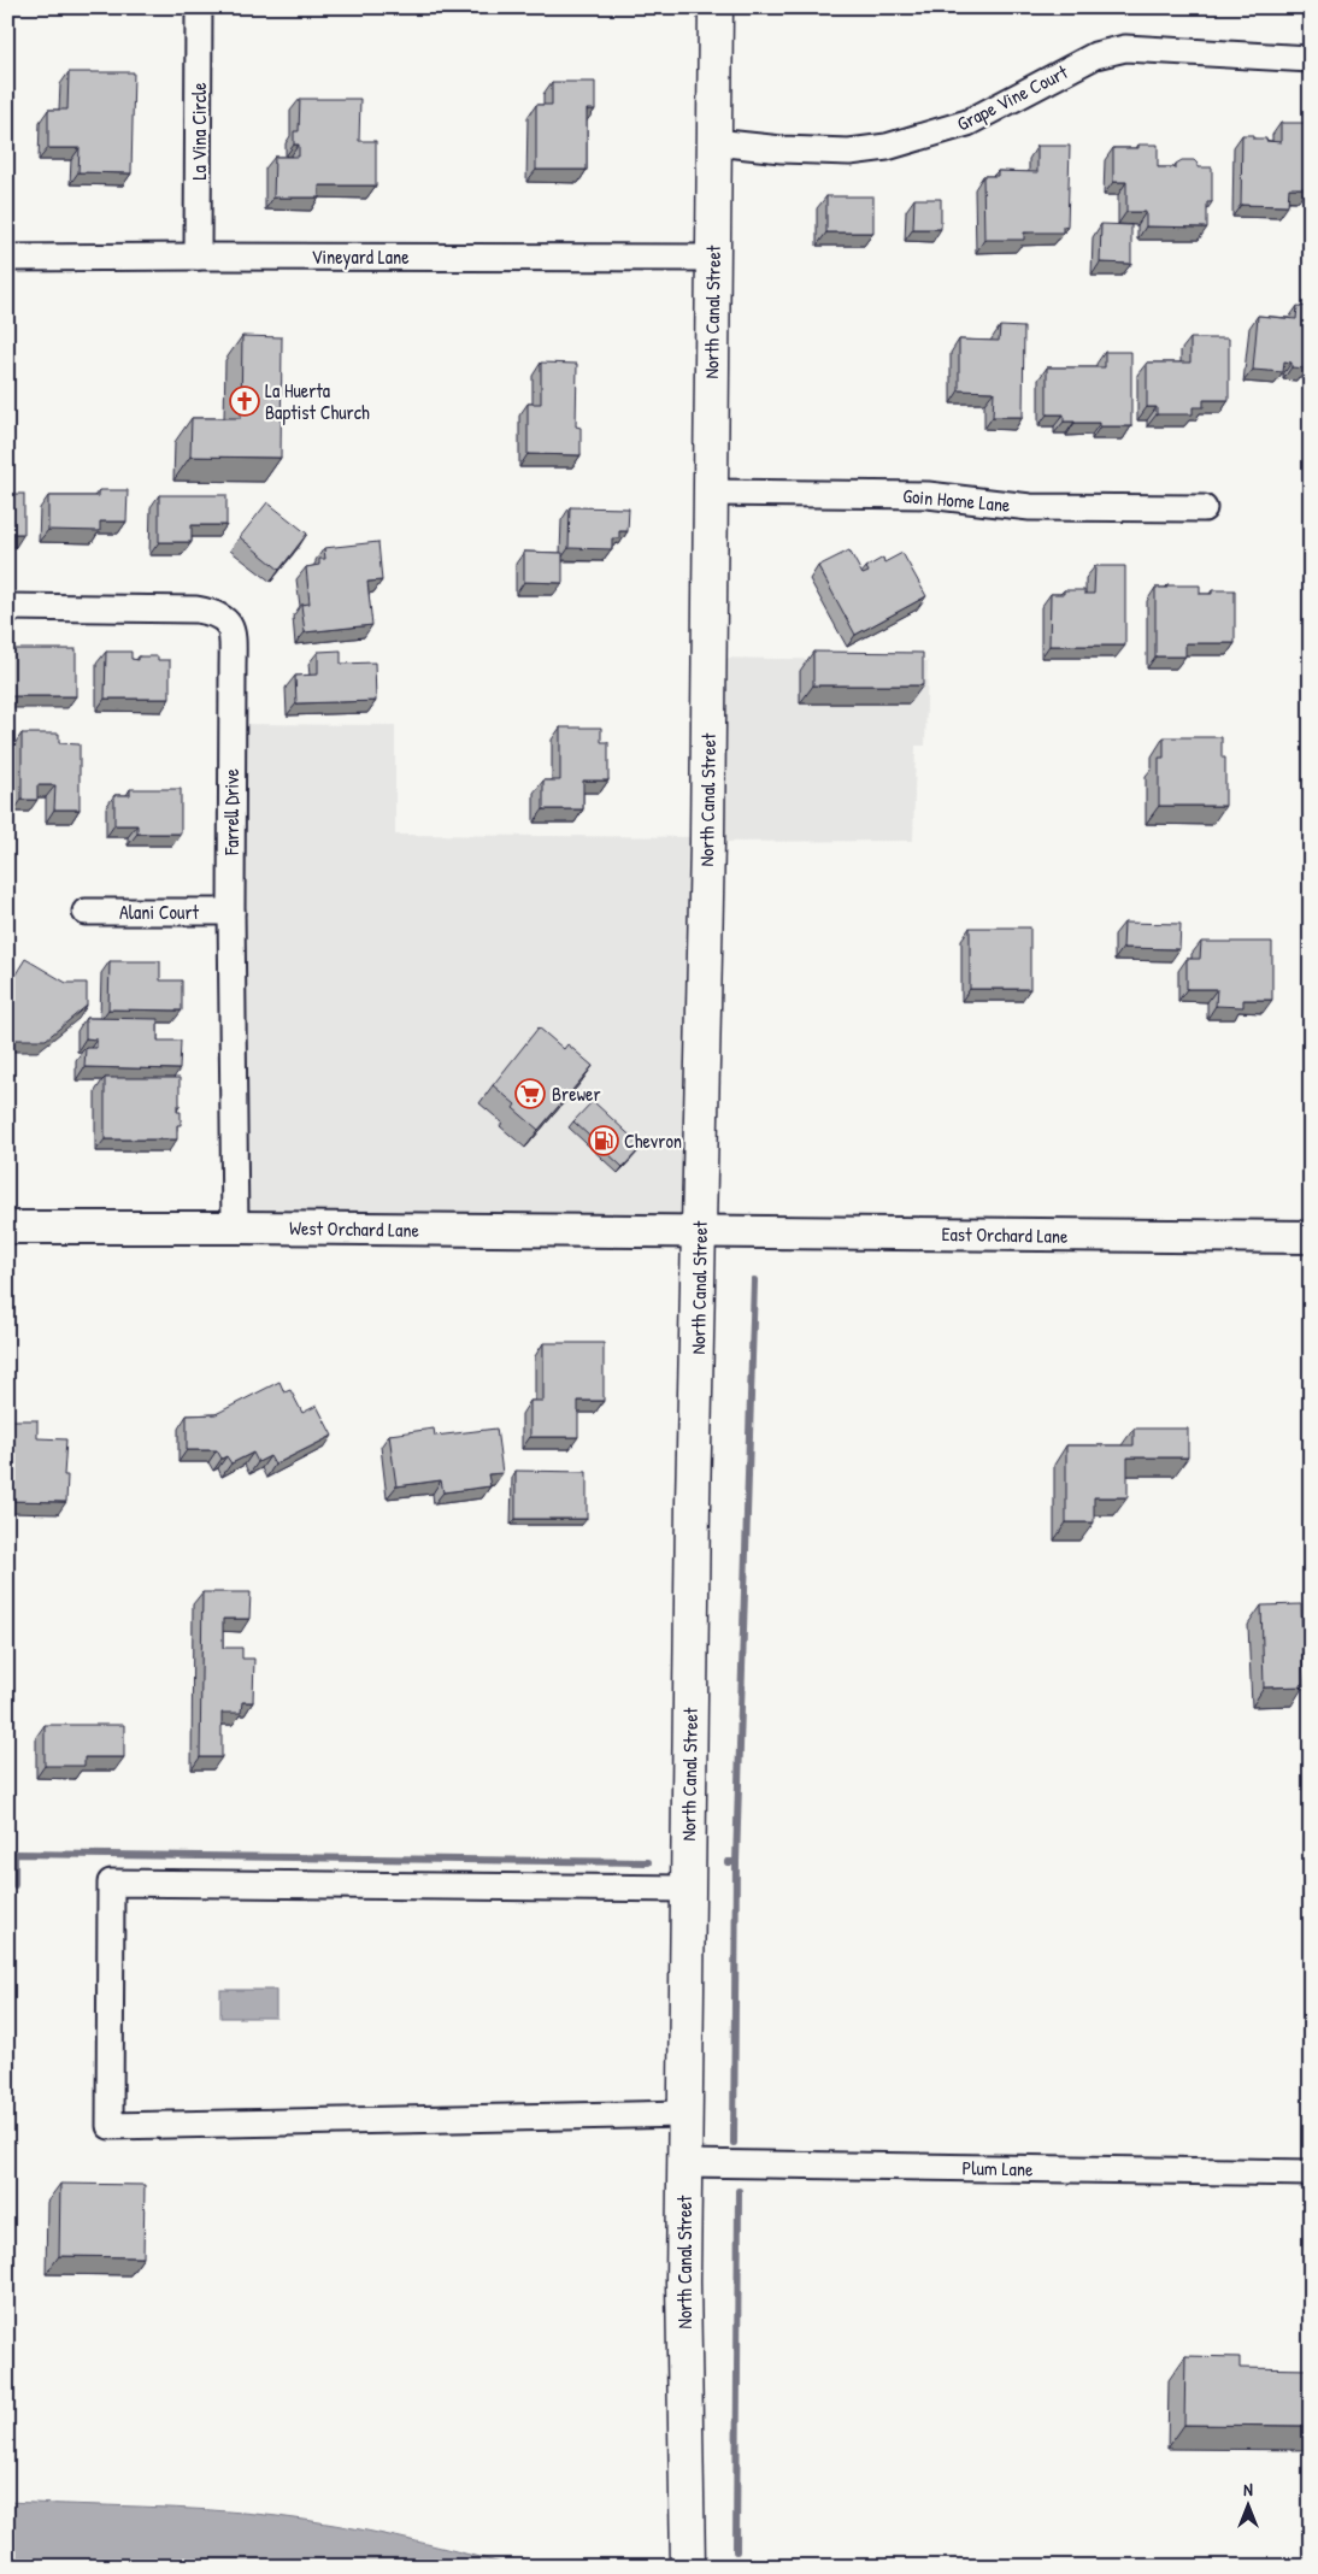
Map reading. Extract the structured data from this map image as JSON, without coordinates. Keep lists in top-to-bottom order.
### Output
{
  "streets": {
    "main road": ["North Canal Street"],
    "street": [
      "Grape Vine Court",
      "La Vina Circle",
      "Vineyard Lane",
      "Goin Home Lane",
      "Farrell Drive",
      "Alani Court",
      "West Orchard Lane",
      "East Orchard Lane",
      "Plum Lane"
    ]
  },
  "crossings": [
    ["Grape Vine Court", "North Canal Street"],
    ["La Vina Circle", "Vineyard Lane"],
    ["Vineyard Lane", "North Canal Street"],
    ["North Canal Street", "Goin Home Lane"],
    ["North Canal Street", "West Orchard Lane"],
    ["North Canal Street", "East Orchard Lane"],
    ["North Canal Street", "Plum Lane"],
    ["Farrell Drive", "Alani Court"],
    ["Farrell Drive", "West Orchard Lane"],
    ["West Orchard Lane", "East Orchard Lane"]
  ],
  "places": {
    "church": ["La Huerta Baptist Church"],
    "supermarket": ["Brewer"],
    "fuel station": ["Chevron"]
  },
  "north": "top"
}
